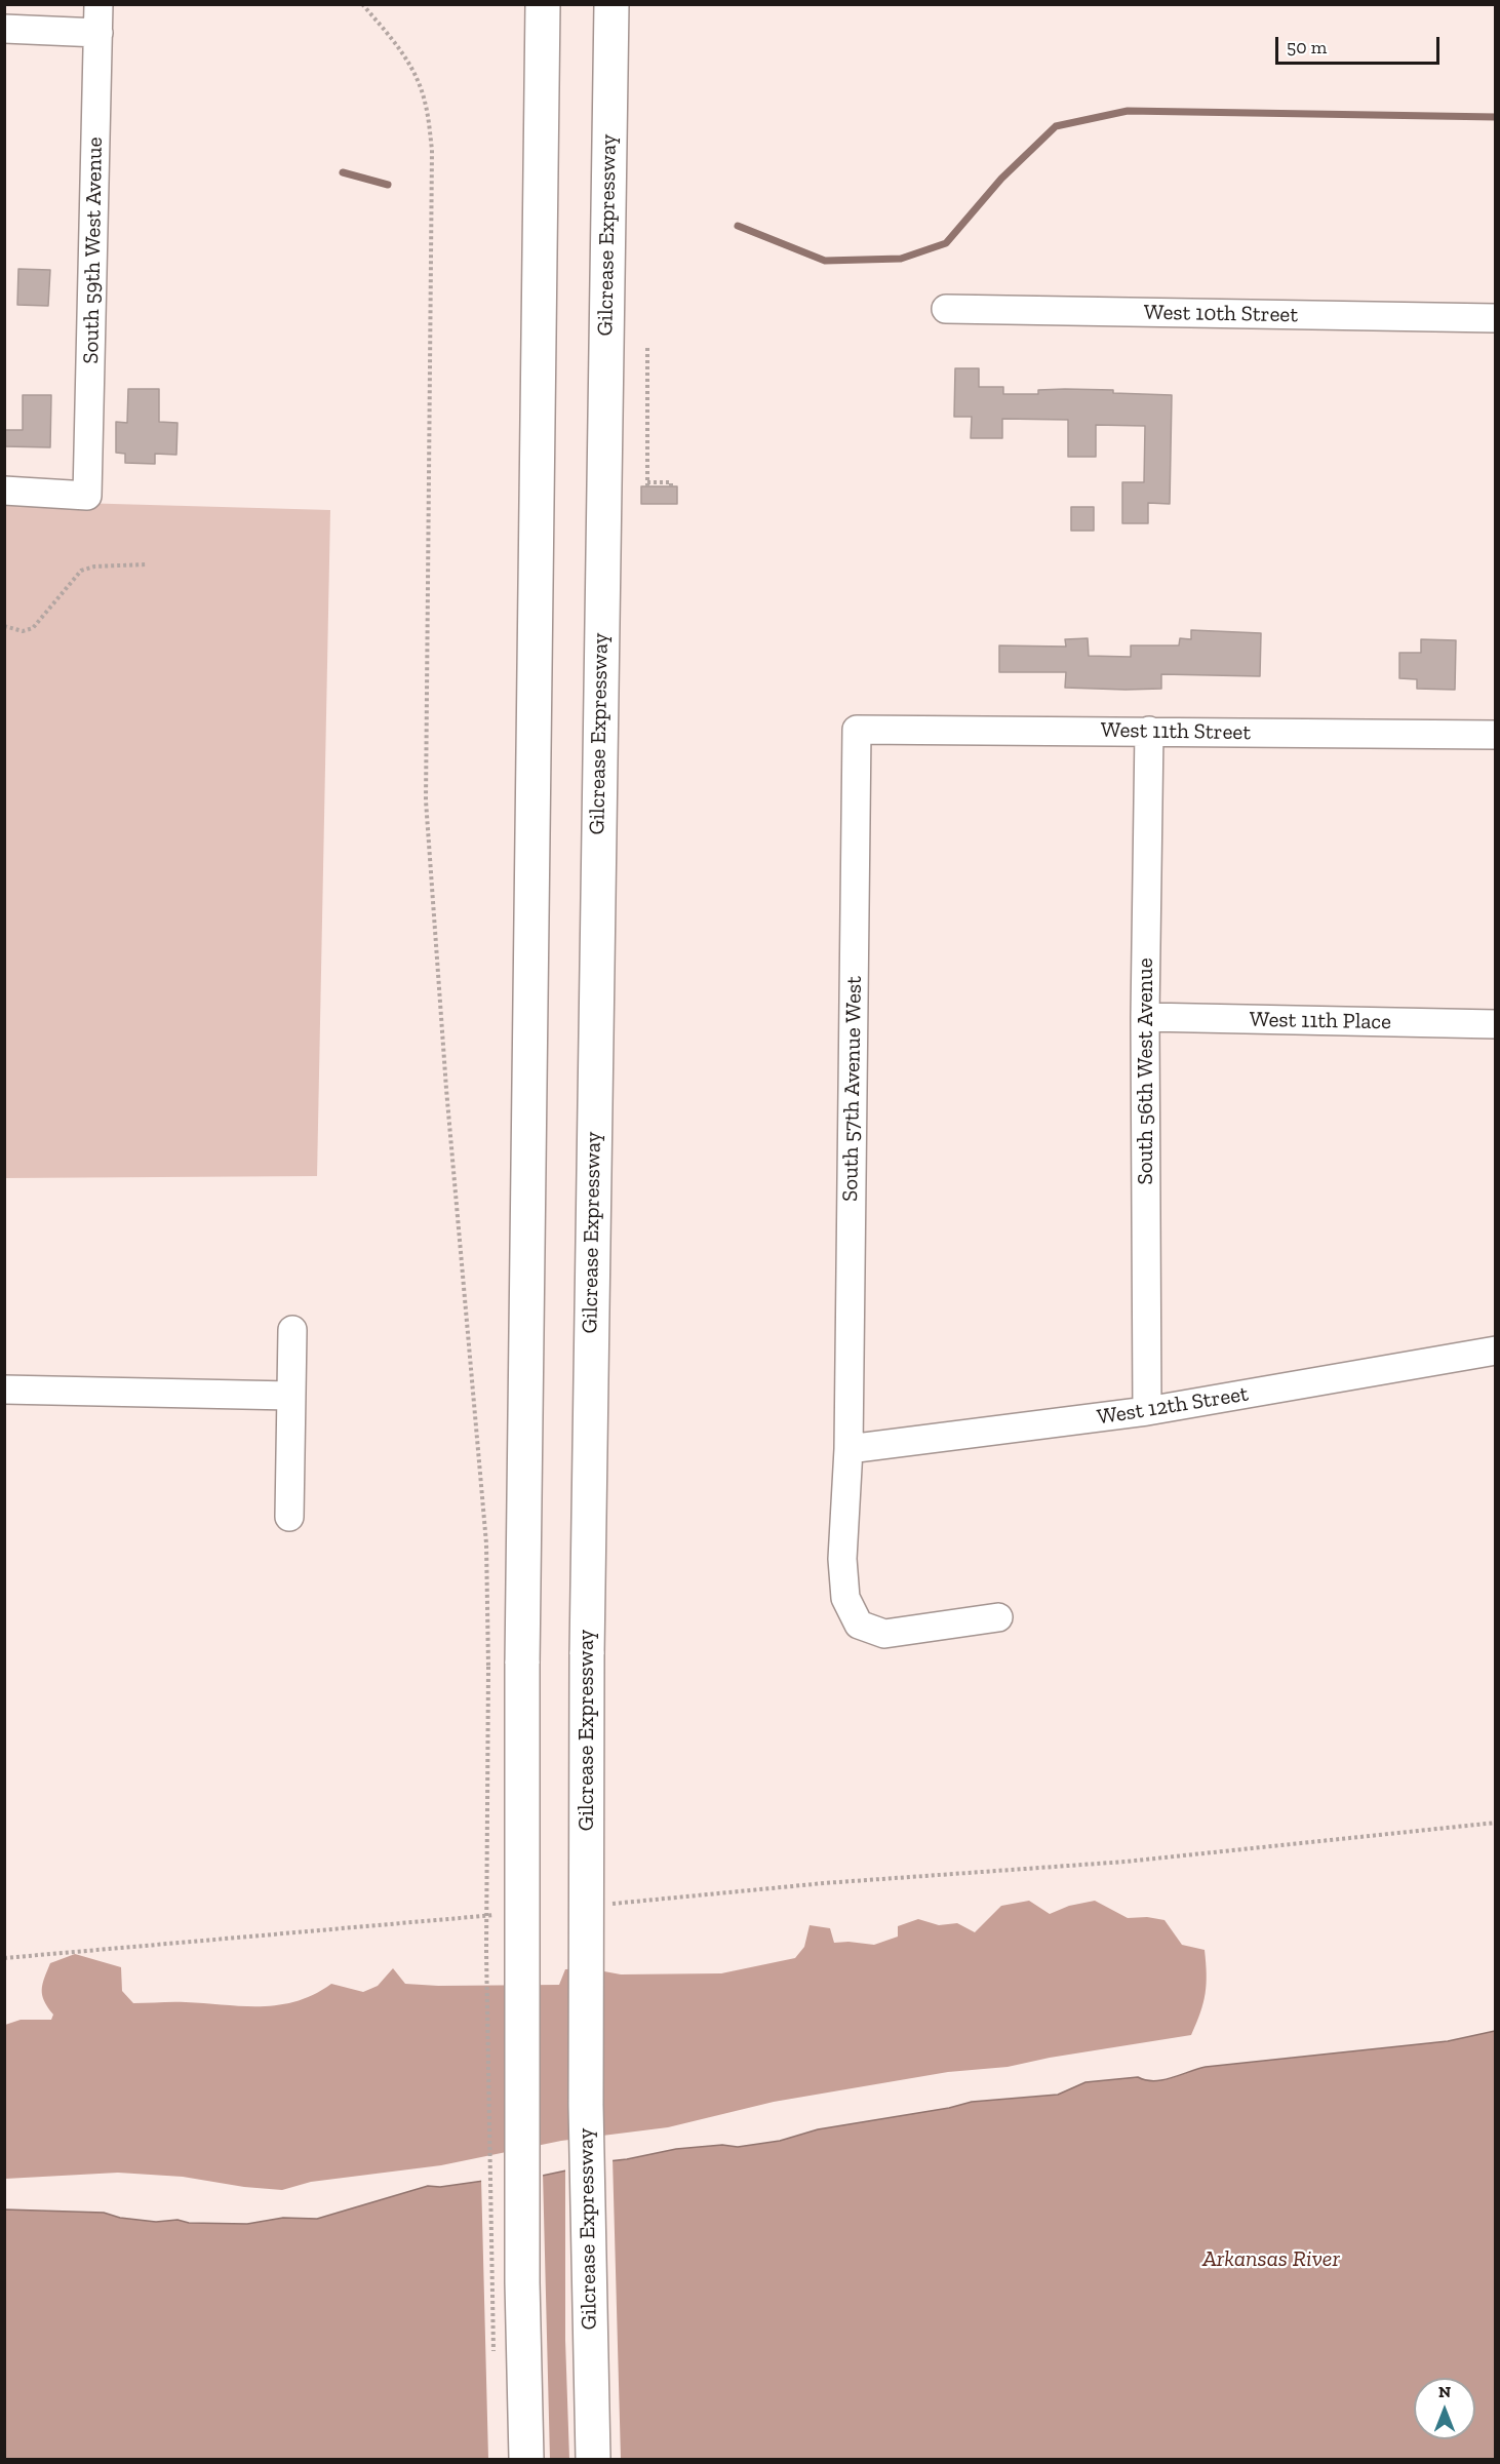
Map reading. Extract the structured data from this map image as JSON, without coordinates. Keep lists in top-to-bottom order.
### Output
{
  "streets": {
    "highway": ["Gilcrease Expressway"],
    "street": [
      "South 59th West Avenue",
      "West 10th Street",
      "West 11th Street",
      "West 11th Place",
      "South 56th West Avenue",
      "South 57th Avenue West",
      "West 12th Street"
    ]
  },
  "crossings": [
    ["West 11th Street", "South 56th West Avenue"],
    ["West 11th Street", "South 57th Avenue West"],
    ["West 11th Place", "South 56th West Avenue"],
    ["South 56th West Avenue", "West 12th Street"],
    ["South 57th Avenue West", "West 12th Street"]
  ],
  "water": ["Arkansas River"],
  "scale_bar": "50 m",
  "north": "top"
}
